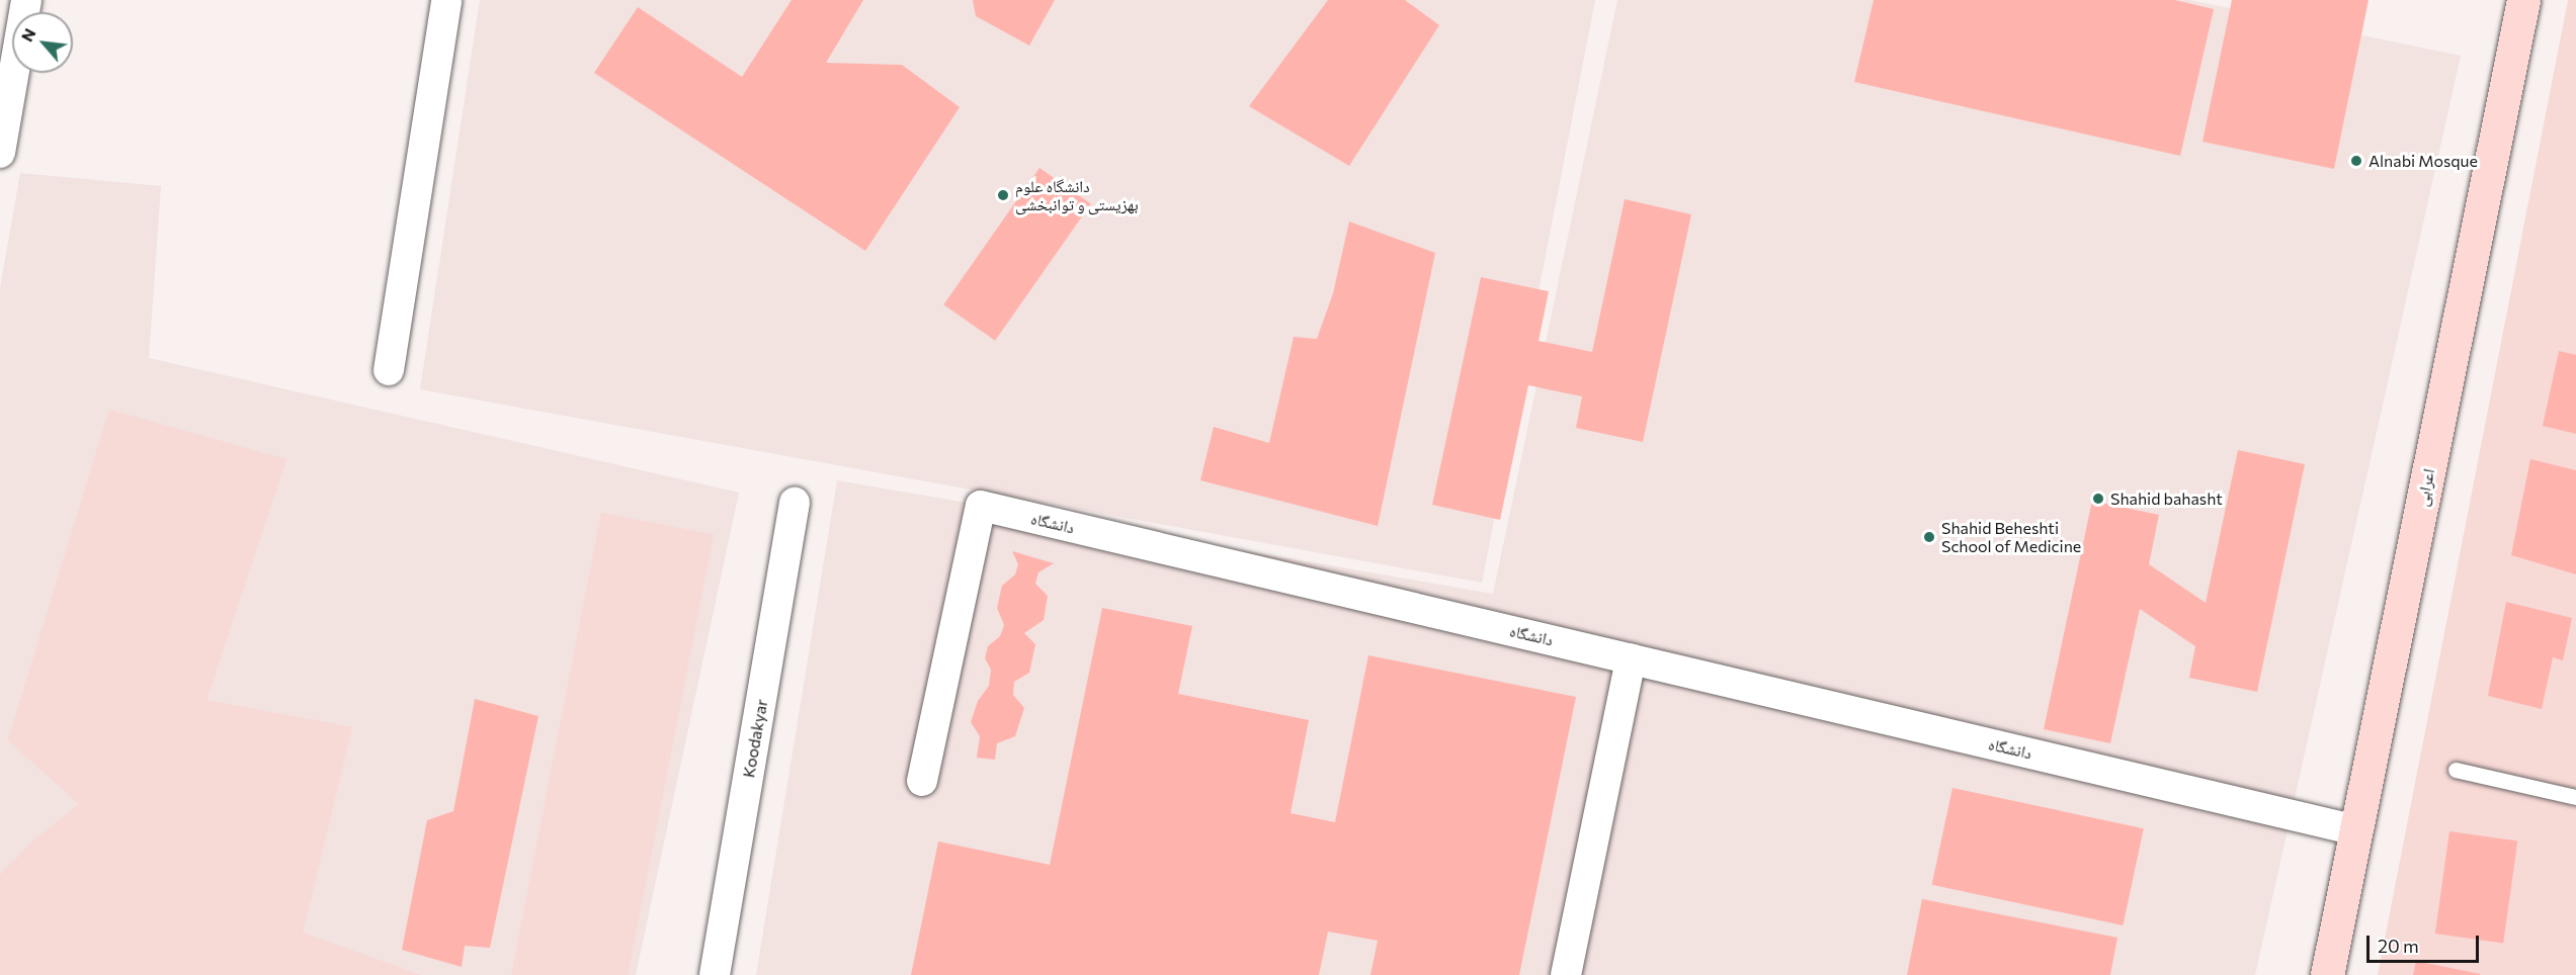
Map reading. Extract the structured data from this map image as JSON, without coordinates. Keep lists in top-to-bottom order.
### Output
{
  "streets": {
    "street": ["اعرابی", "دانشگاه", "Koodakyar"]
  },
  "crossings": [
    ["اعرابی", "دانشگاه"]
  ],
  "places": [
    "Alnabi Mosque",
    "دانشگاه علوم بهزیستی و توانبخشی",
    "Shahid bahasht",
    "Shahid Beheshti School of Medicine"
  ],
  "scale_bar": "20 m",
  "north": "top left"
}
